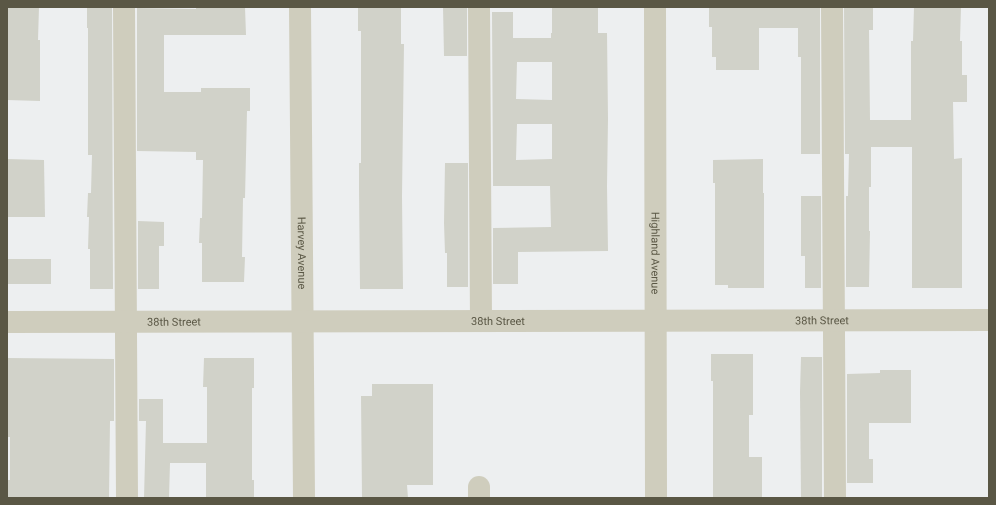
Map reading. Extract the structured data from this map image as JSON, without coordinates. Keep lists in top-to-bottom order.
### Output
{
  "streets": {
    "street": ["Harvey Avenue", "Highland Avenue", "38th Street"]
  },
  "crossings": [
    ["Harvey Avenue", "38th Street"],
    ["Highland Avenue", "38th Street"]
  ]
}
